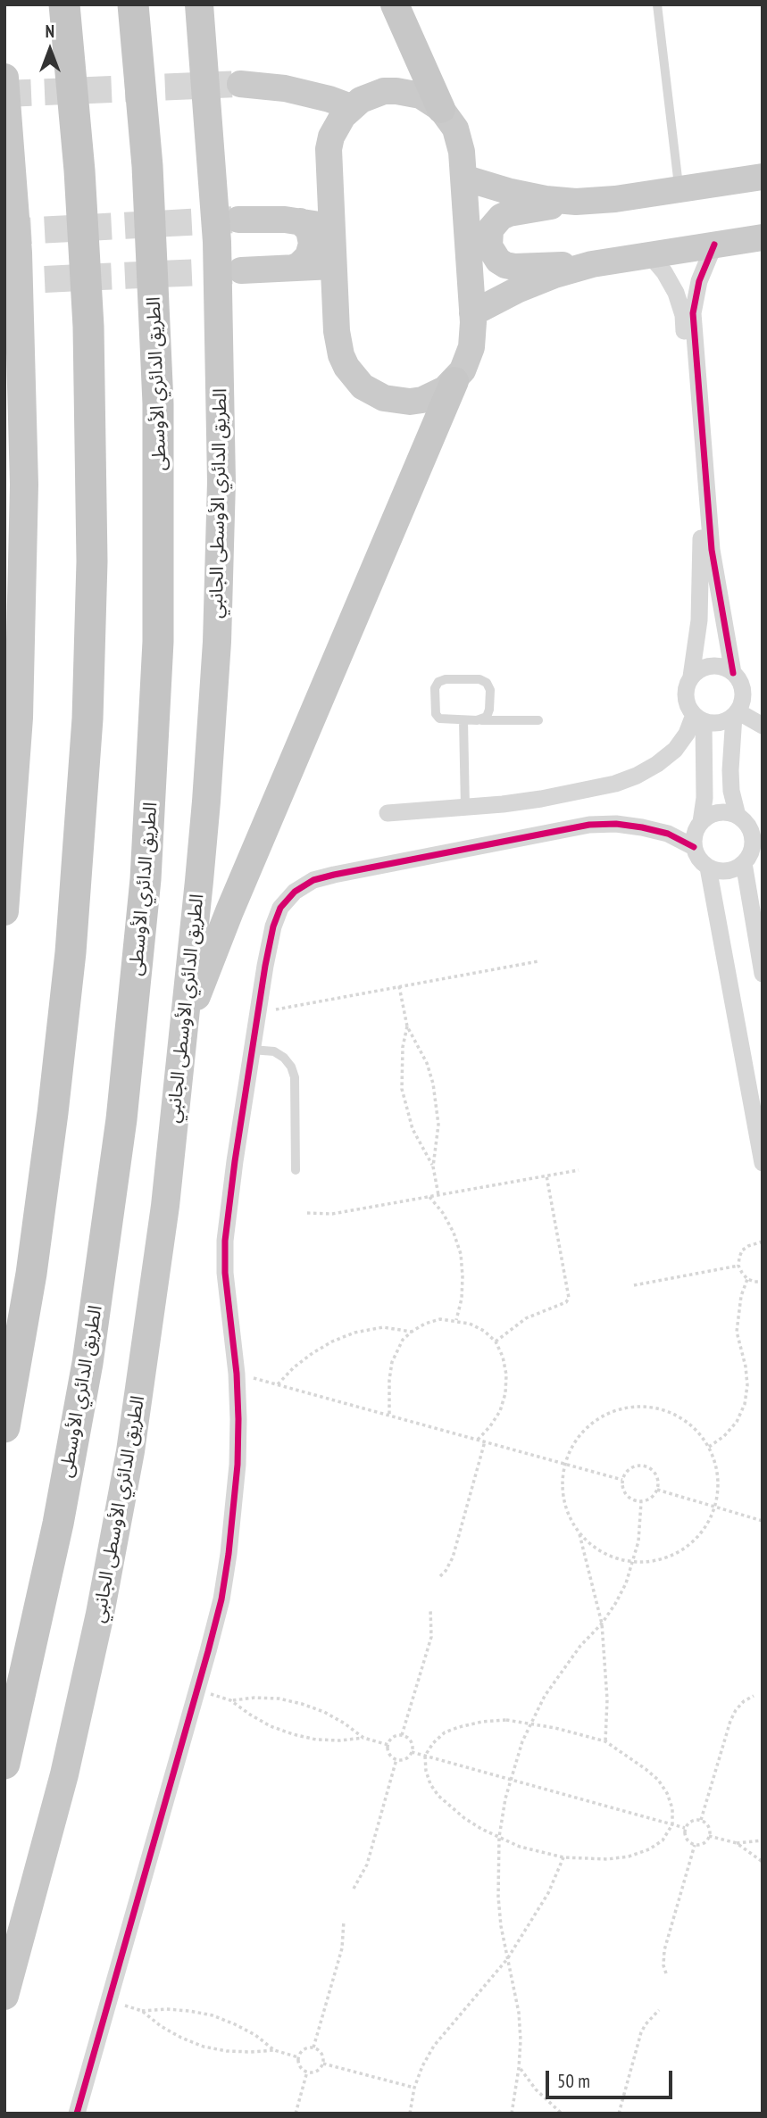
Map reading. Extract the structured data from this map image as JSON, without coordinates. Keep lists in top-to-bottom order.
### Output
{
  "streets": {
    "highway": ["الطريق الدائري الأوسطى", "الطريق الدائري الأوسطى الجانبي"]
  },
  "scale_bar": "50 m",
  "north": "top"
}
